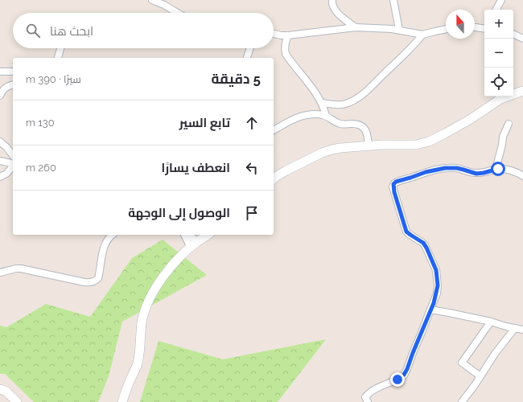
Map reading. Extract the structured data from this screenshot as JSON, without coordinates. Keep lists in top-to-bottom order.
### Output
{
  "north": "top",
  "page": {
    "map_buttons": ["+", "−"],
    "search": "ابحث هنا",
    "heading": ["5 دقيقة", "سيرًا · 390 m"],
    "list": [
      ["تابع السير", "130 m"],
      ["انعطف يسارًا", "260 m"],
      "الوصول إلى الوجهة"
    ]
  }
}
